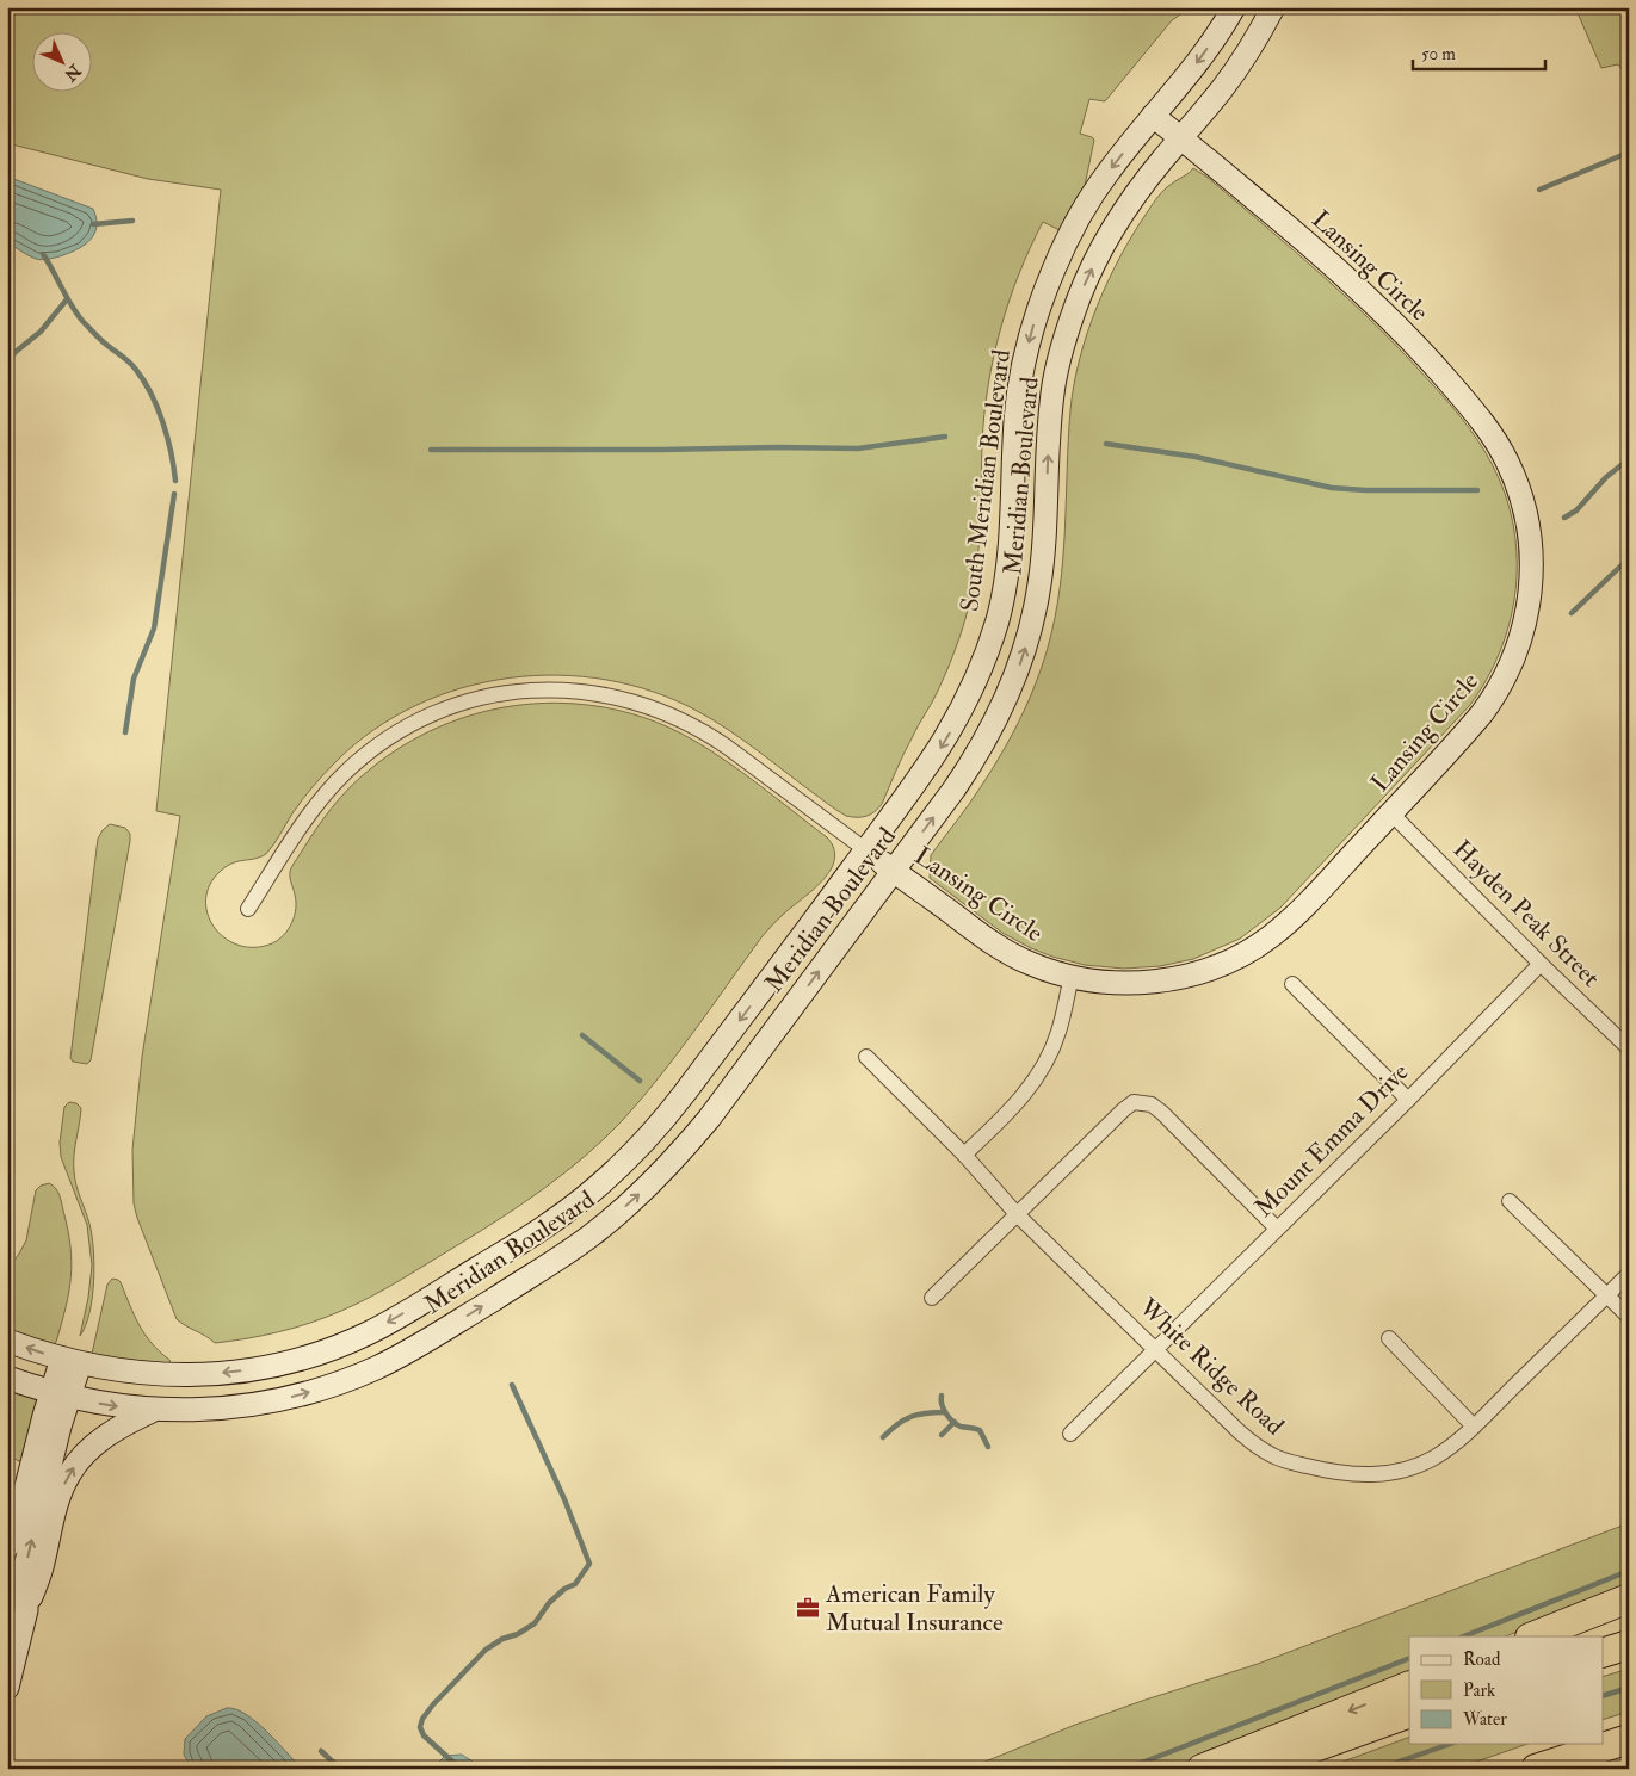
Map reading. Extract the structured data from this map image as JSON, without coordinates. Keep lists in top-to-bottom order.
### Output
{
  "streets": {
    "main road": ["Lansing Circle", "Meridian Boulevard", "South Meridian Boulevard"],
    "street": ["Hayden Peak Street", "Mount Emma Drive", "White Ridge Road"]
  },
  "crossings": [
    ["Lansing Circle", "Meridian Boulevard"],
    ["Lansing Circle", "South Meridian Boulevard"],
    ["Lansing Circle", "Hayden Peak Street"],
    ["Meridian Boulevard", "South Meridian Boulevard"],
    ["Hayden Peak Street", "Mount Emma Drive"],
    ["Mount Emma Drive", "White Ridge Road"]
  ],
  "one_way": ["South Meridian Boulevard"],
  "places": {
    "office": ["American Family Mutual Insurance"]
  },
  "legend": ["Road", "Park", "Water"],
  "scale_bar": "50 m",
  "north": "bottom right"
}
